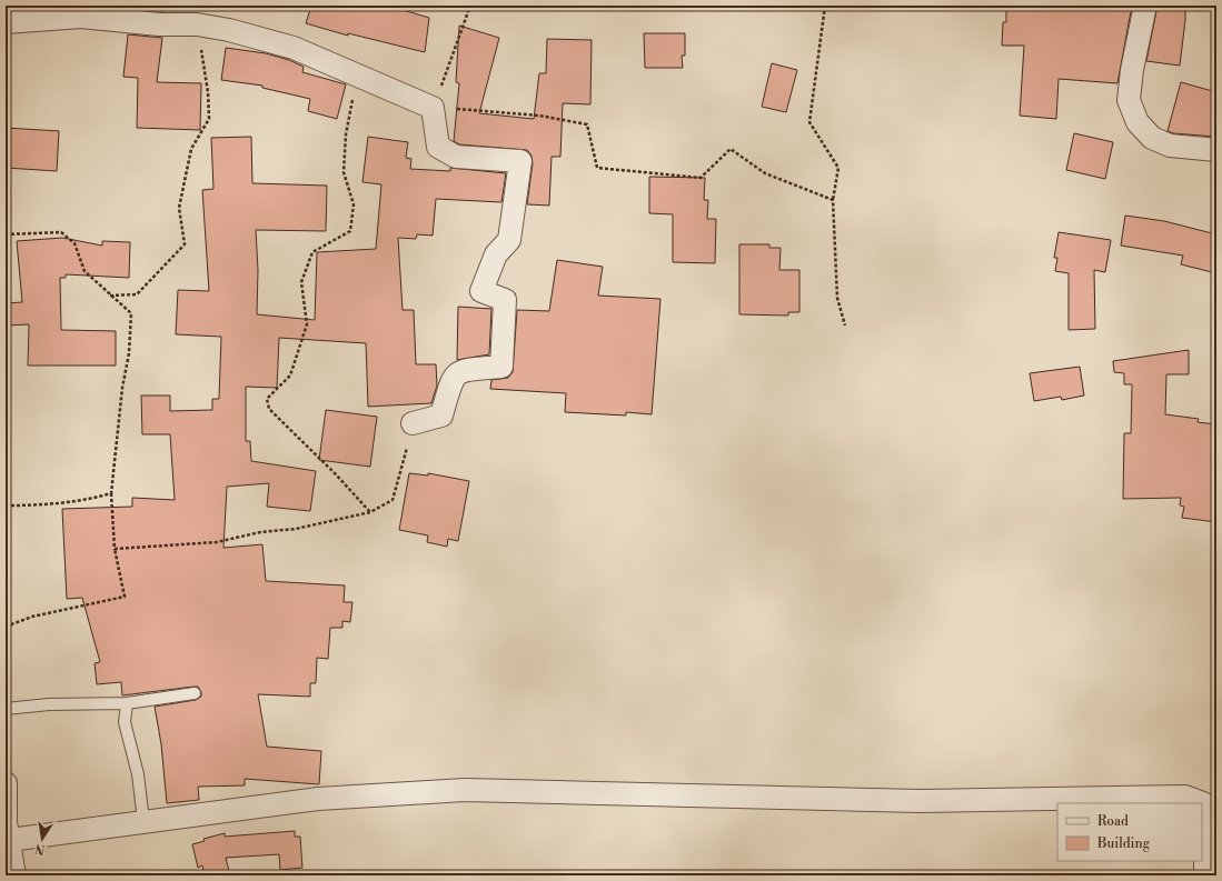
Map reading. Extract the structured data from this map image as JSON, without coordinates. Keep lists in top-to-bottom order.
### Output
{
  "legend": ["Road", "Building"],
  "north": "bottom"
}
